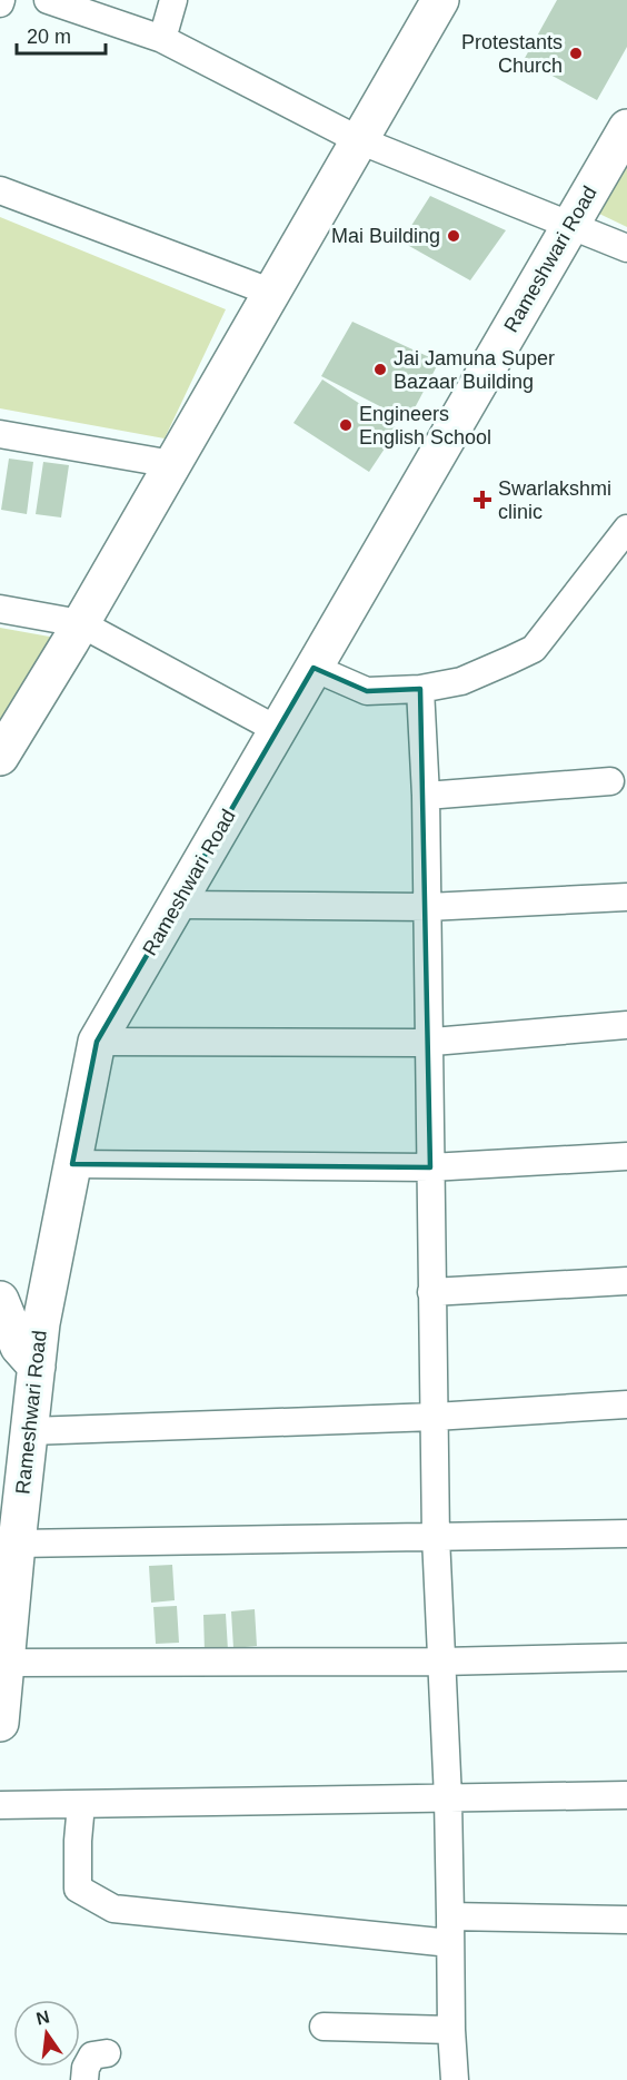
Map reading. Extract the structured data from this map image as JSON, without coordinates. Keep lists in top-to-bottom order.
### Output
{
  "streets": {
    "main road": ["Rameshwari Road"]
  },
  "places": {
    "other": [
      "Protestants Church",
      "Mai Building",
      "Jai Jamuna Super Bazaar Building",
      "Engineers English School"
    ],
    "health": ["Swarlakshmi clinic"]
  },
  "scale_bar": "20 m",
  "north": "top"
}
